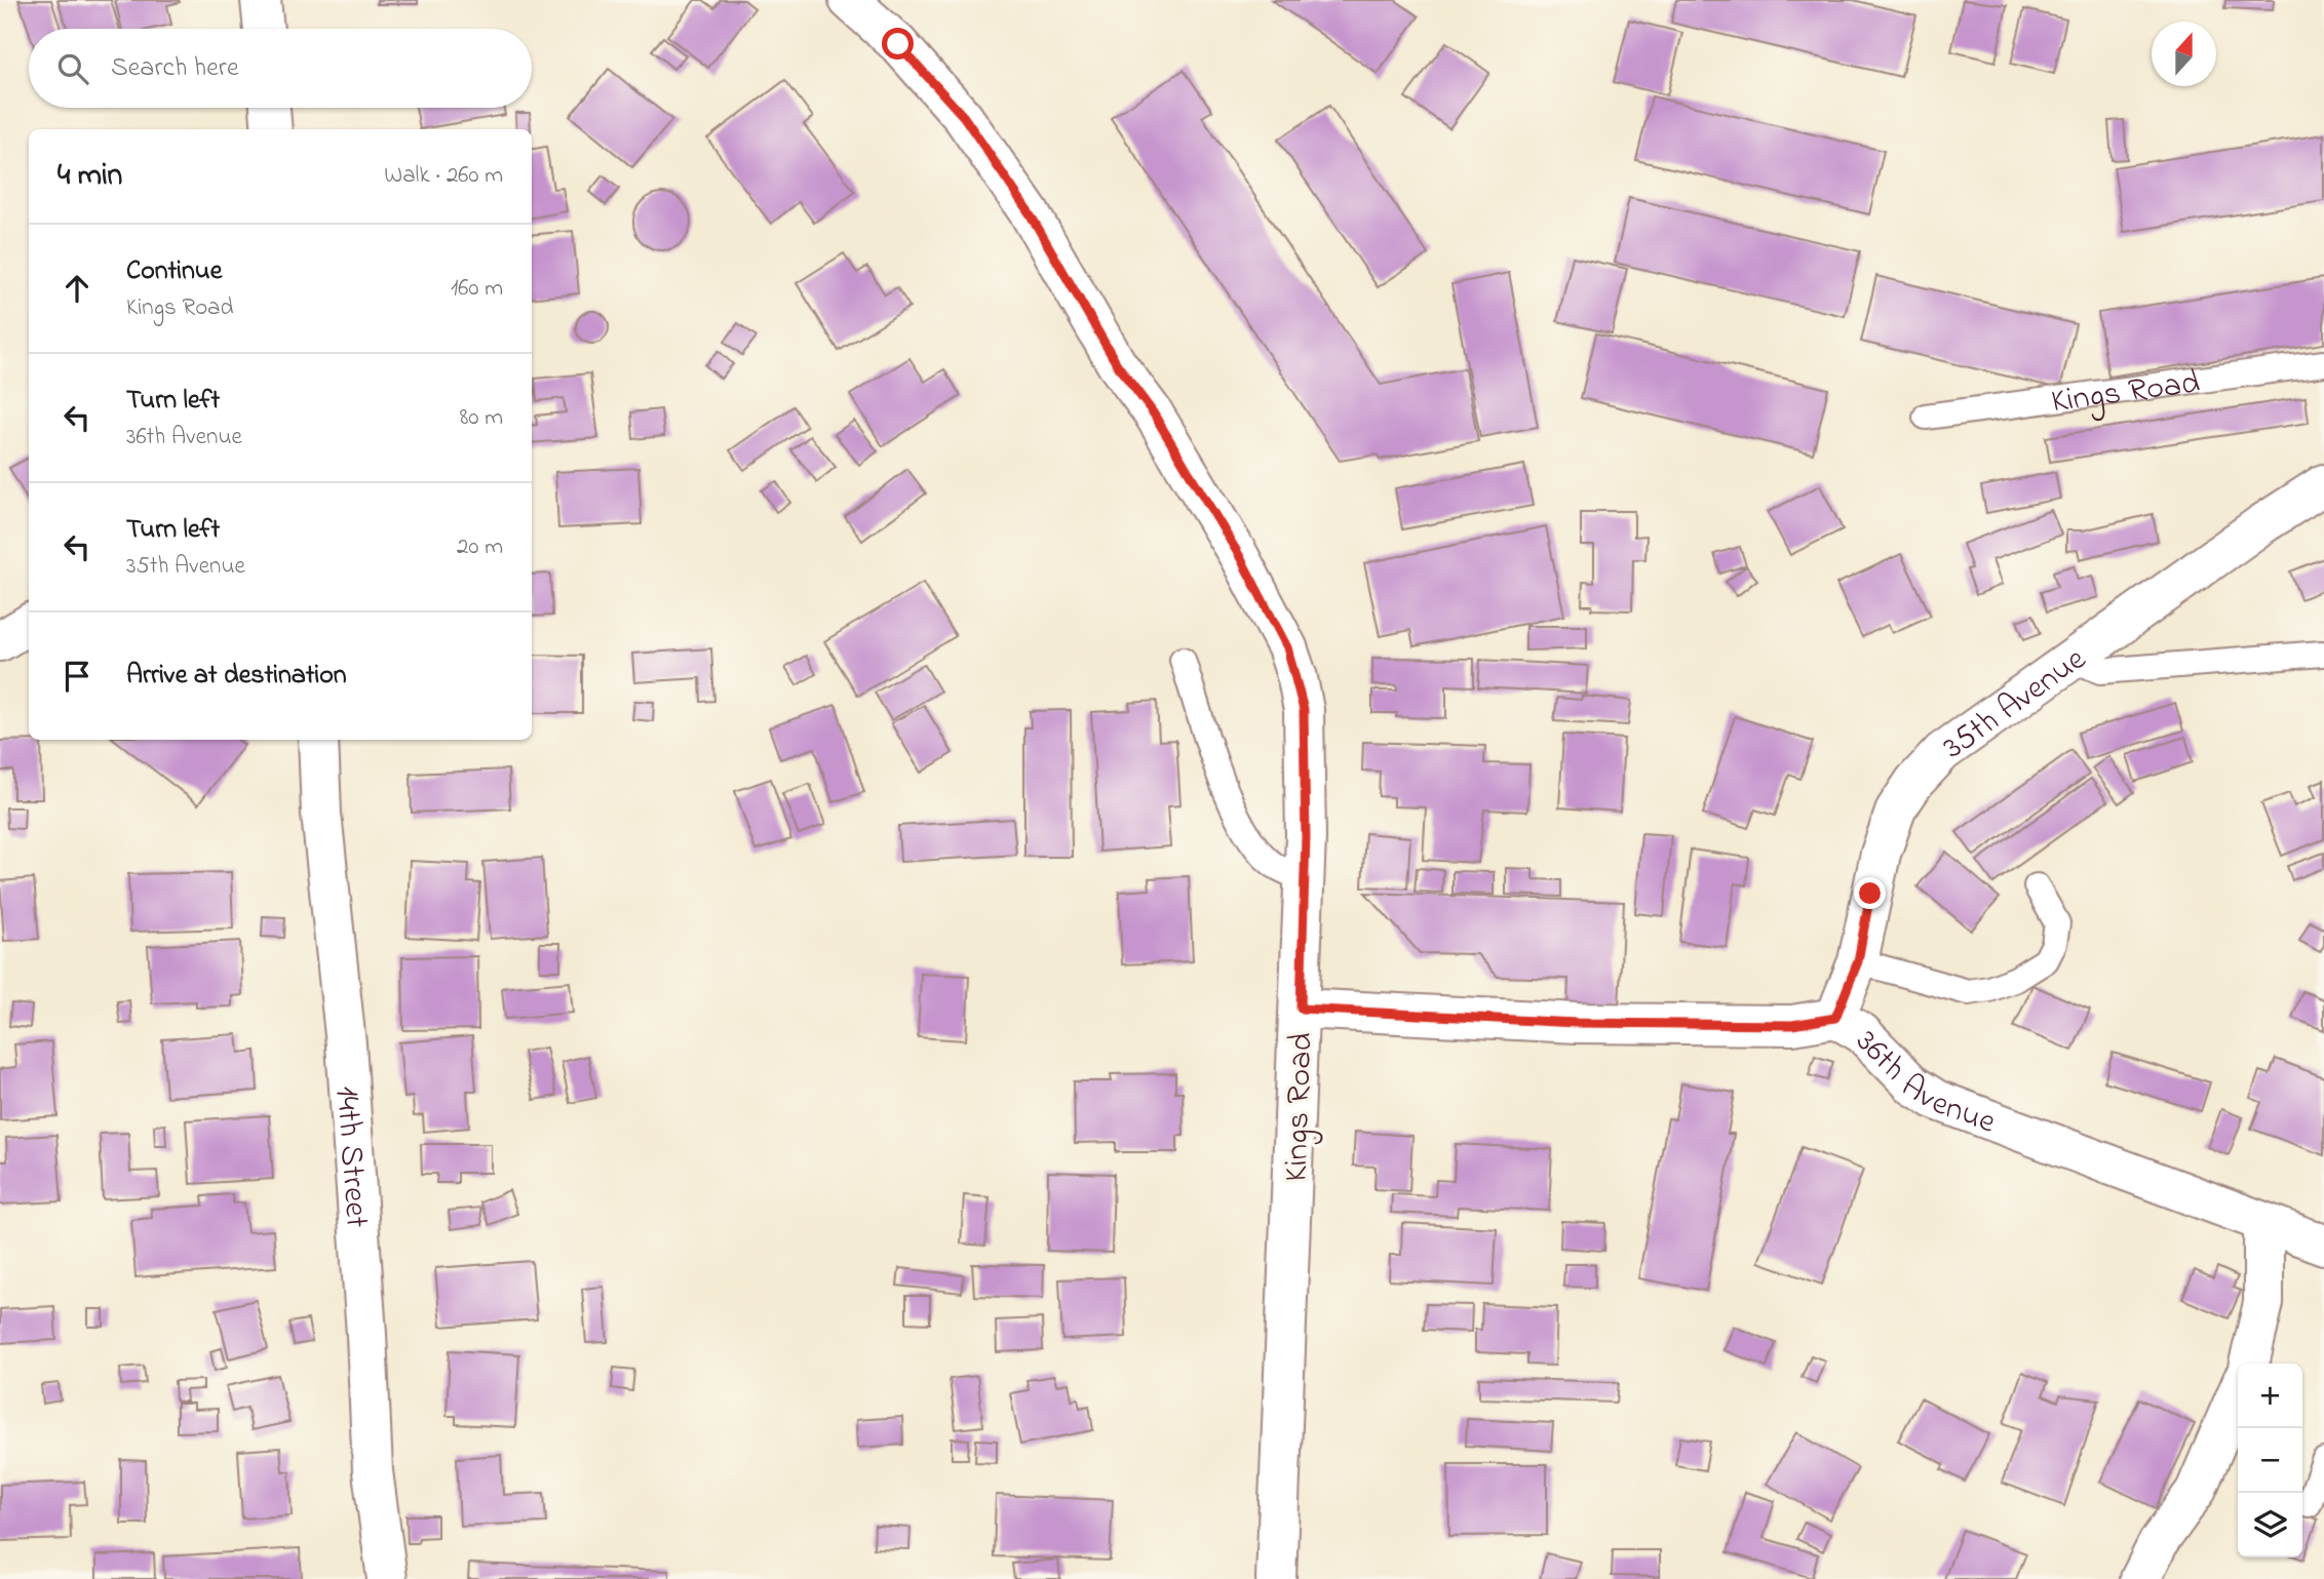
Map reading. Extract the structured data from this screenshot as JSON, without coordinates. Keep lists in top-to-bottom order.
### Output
{
  "streets": {
    "street": [
      "Kings Road",
      "35th Avenue",
      "36th Avenue",
      "14th Street"
    ]
  },
  "crossings": [
    ["Kings Road", "36th Avenue"],
    ["35th Avenue", "36th Avenue"]
  ],
  "north": "top",
  "page": {
    "search": "Search here",
    "heading": ["4 min", "Walk · 260 m"],
    "list": [
      ["Continue", "Kings Road", "160 m"],
      ["Turn left", "36th Avenue", "80 m"],
      ["Turn left", "35th Avenue", "20 m"],
      "Arrive at destination"
    ],
    "map_buttons": ["+", "−"]
  }
}
